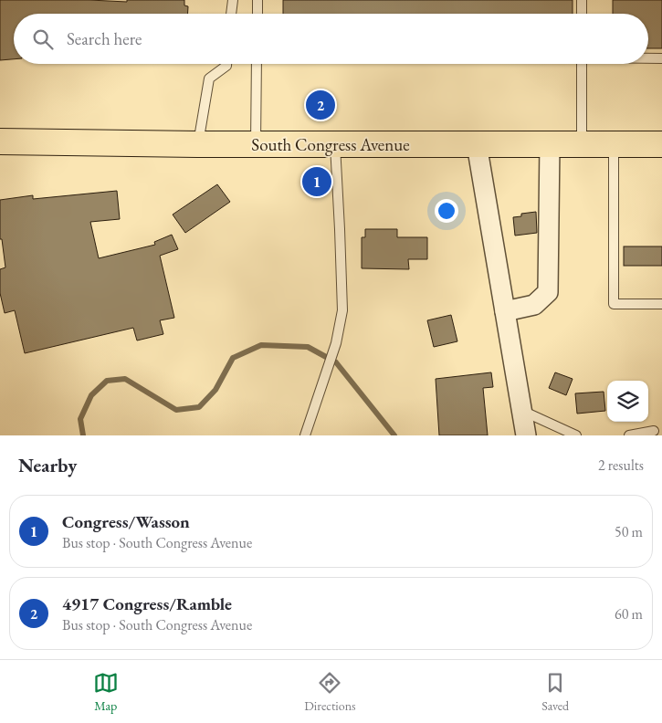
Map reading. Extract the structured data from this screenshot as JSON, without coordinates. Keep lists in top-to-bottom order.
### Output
{
  "streets": {
    "main road": ["South Congress Avenue"]
  },
  "page": {
    "search": "Search here",
    "pins": ["2", "1"],
    "heading": ["Nearby", "2 results"],
    "list": [
      {
        "mark": "1",
        "name": "Congress/Wasson",
        "note": "Bus stop · South Congress Avenue",
        "value": "50 m"
      },
      {
        "mark": "2",
        "name": "4917 Congress/Ramble",
        "note": "Bus stop · South Congress Avenue",
        "value": "60 m"
      }
    ],
    "nav": ["Map", "Directions", "Saved"]
  }
}
